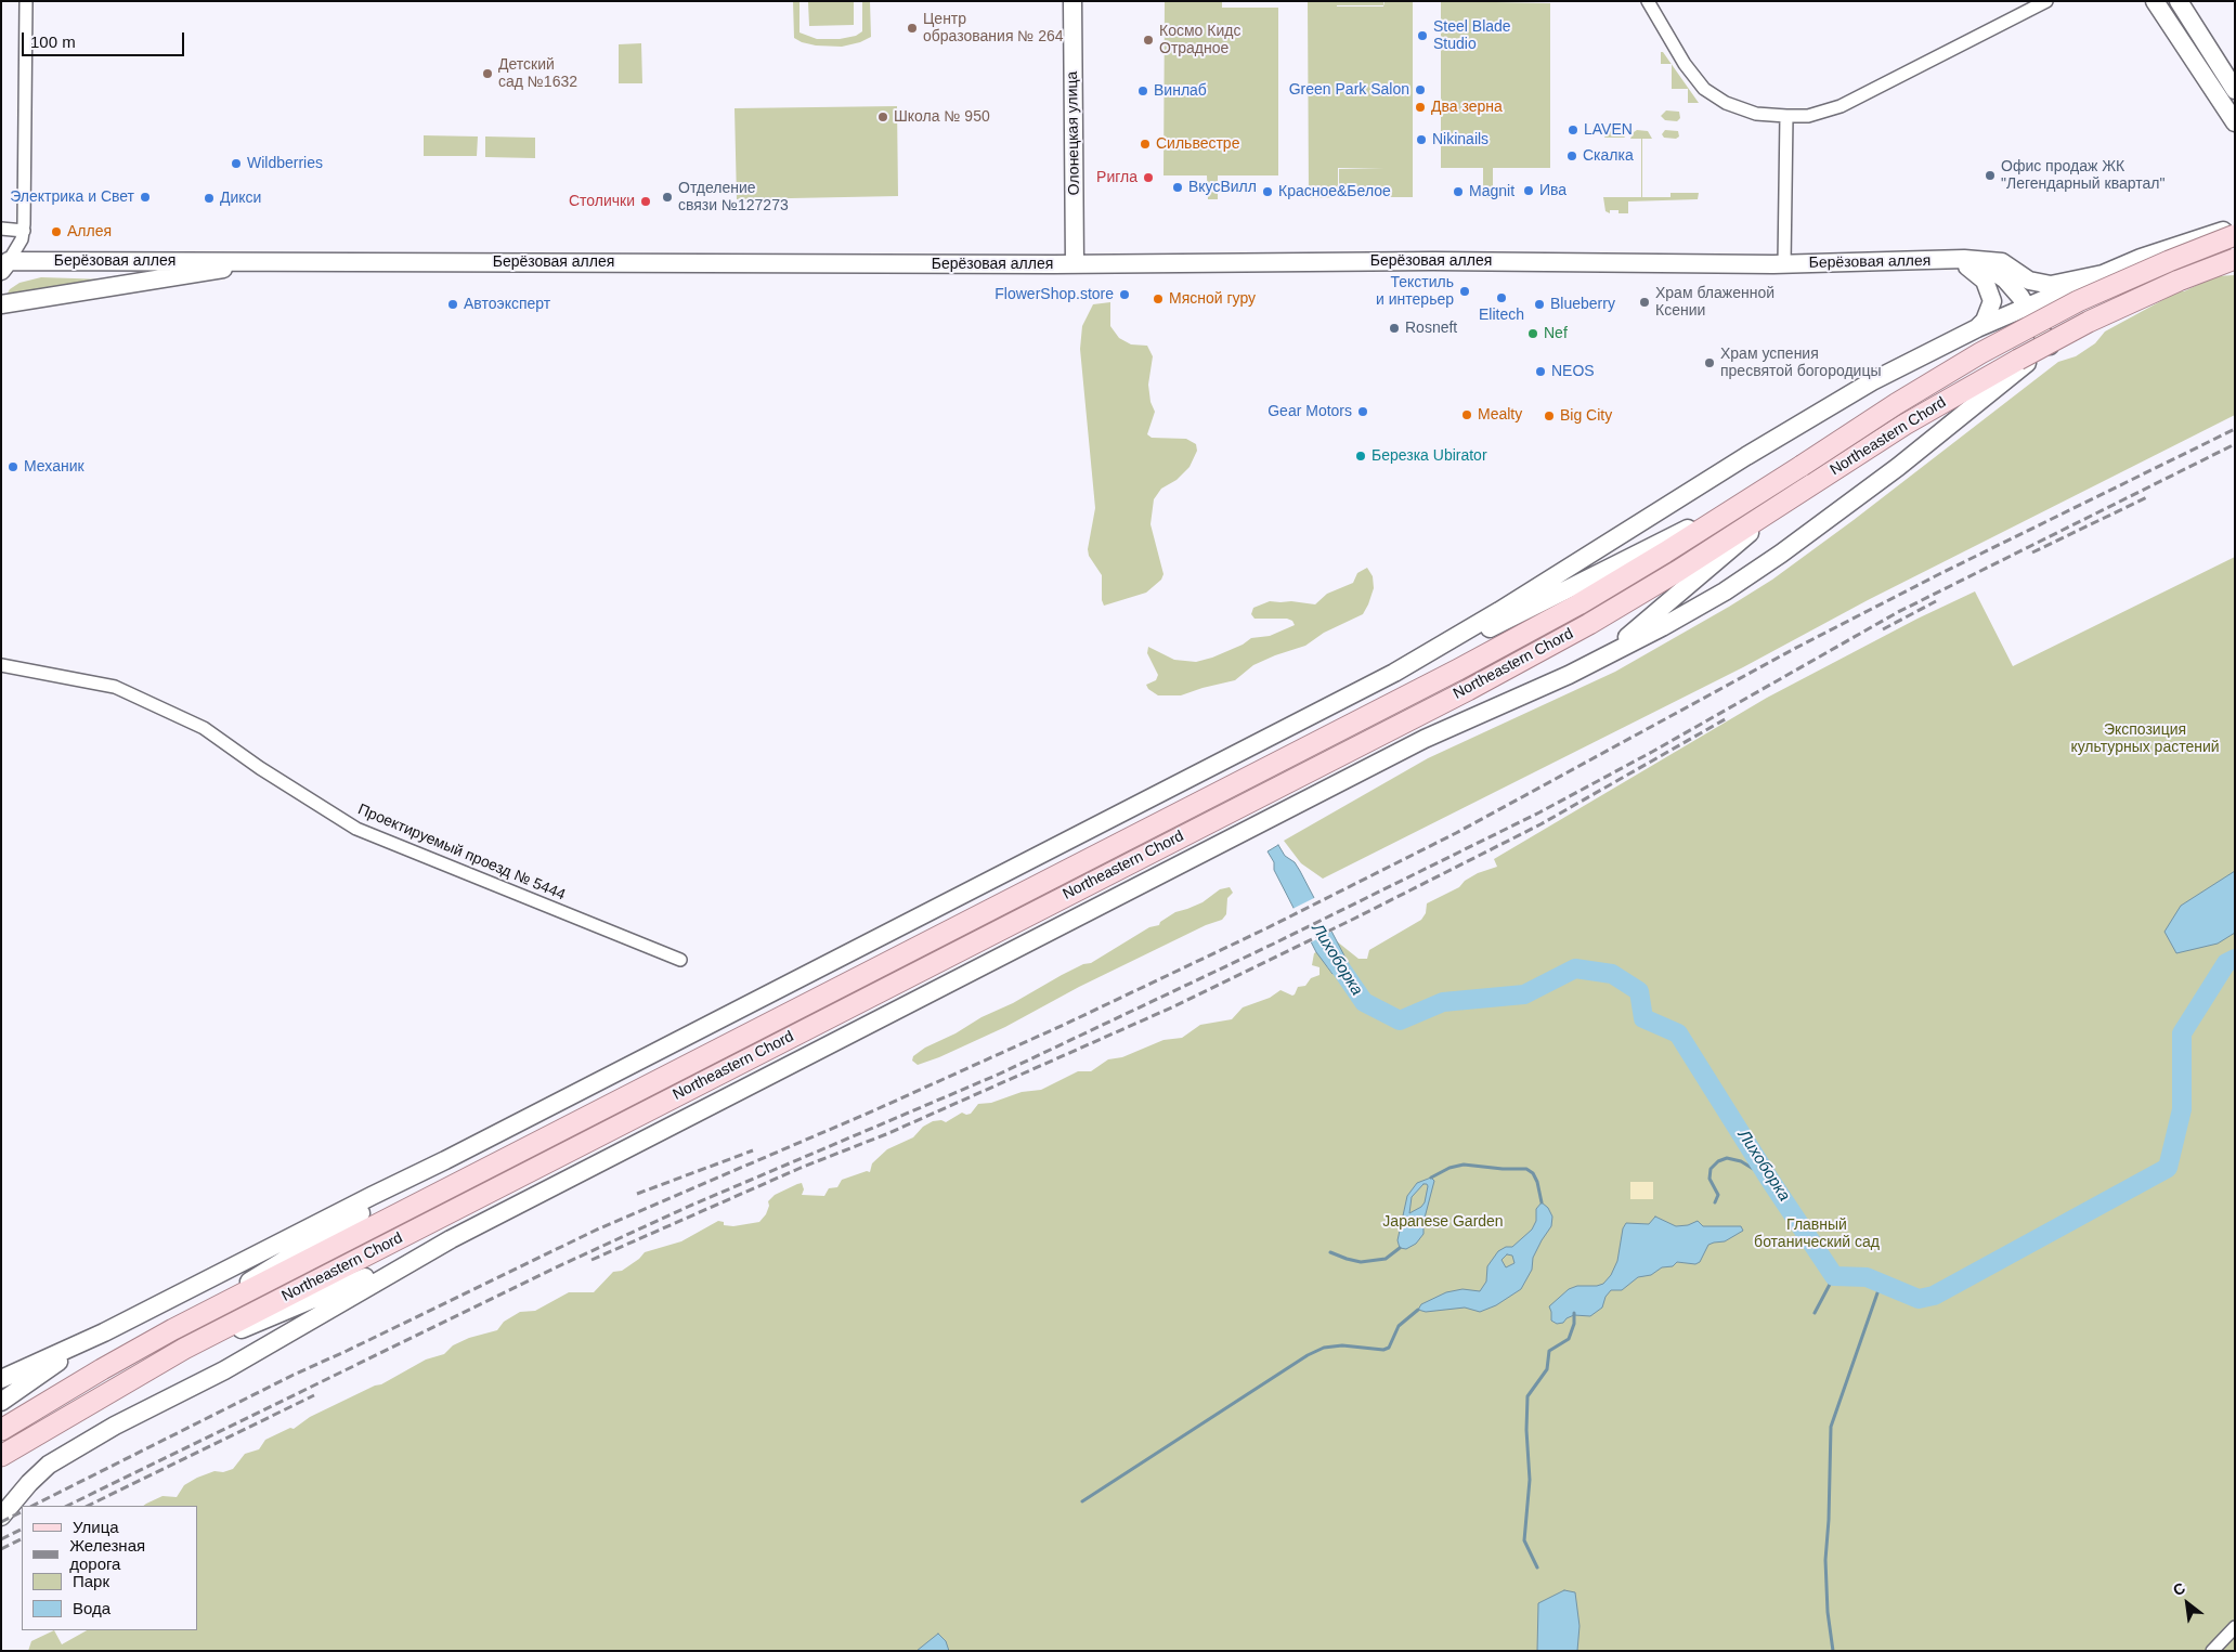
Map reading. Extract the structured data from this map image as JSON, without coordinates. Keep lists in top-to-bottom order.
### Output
{
  "streets": {
    "main road": ["Олонецкая улица", "Берёзовая аллея", "Northeastern Chord"],
    "street": ["Проектируемый проезд № 5444"]
  },
  "crossings": [
    ["Олонецкая улица", "Берёзовая аллея"]
  ],
  "water": ["Лихоборка"],
  "parks": ["Экспозиция культурных растений", "Japanese Garden", "Главный ботанический сад"],
  "places": [
    "Центр образования № 264",
    "Steel Blade Studio",
    "Космо Кидс Отрадное",
    "Детский сад №1632",
    "Green Park Salon",
    "Винлаб",
    "Два зерна",
    "Школа № 950",
    "LAVEN",
    "Nikinails",
    "Сильвестре",
    "Скалка",
    "Wildberries",
    "Офис продаж ЖК \"Легендарный квартал\"",
    "Ригла",
    "ВкусВилл",
    "Ива",
    "Красное&Белое",
    "Magnit",
    "Электрика и Свет",
    "Отделение связи №127273",
    "Дикси",
    "Столички",
    "Аллея",
    "Текстиль и интерьер",
    "FlowerShop.store",
    "Elitech",
    "Мясной гуру",
    "Храм блаженной Ксении",
    "Автоэксперт",
    "Blueberry",
    "Rosneft",
    "Nef",
    "Храм успения пресвятой богородицы",
    "NEOS",
    "Gear Motors",
    "Mealty",
    "Big City",
    "Березка Ubirator",
    "Механик"
  ],
  "legend": [
    "Улица",
    "Железная дорога",
    "Парк",
    "Вода"
  ],
  "scale_bar": "100 m",
  "north": "top left"
}
